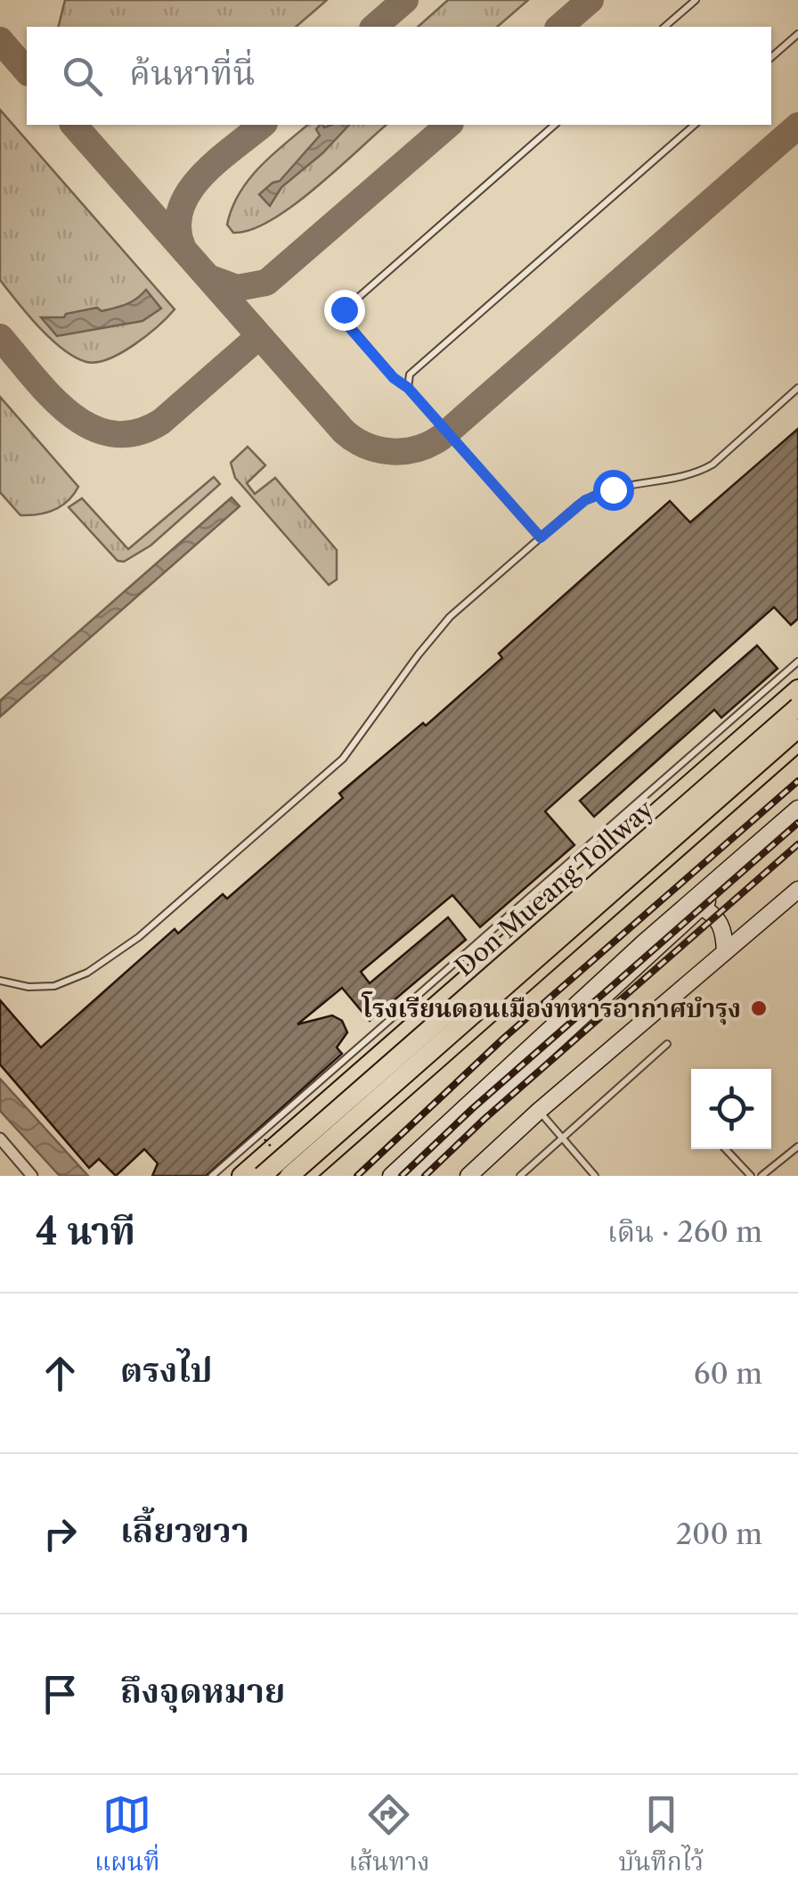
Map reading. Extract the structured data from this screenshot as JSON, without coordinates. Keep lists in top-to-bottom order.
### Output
{
  "streets": {
    "highway": ["Don Mueang Tollway"]
  },
  "places": ["โรงเรียนดอนเมืองทหารอากาศบำรุง"],
  "page": {
    "search": "ค้นหาที่นี่",
    "heading": ["4 นาที", "เดิน · 260 m"],
    "list": [
      ["ตรงไป", "60 m"],
      ["เลี้ยวขวา", "200 m"],
      "ถึงจุดหมาย"
    ],
    "nav": ["แผนที่", "เส้นทาง", "บันทึกไว้"]
  }
}
